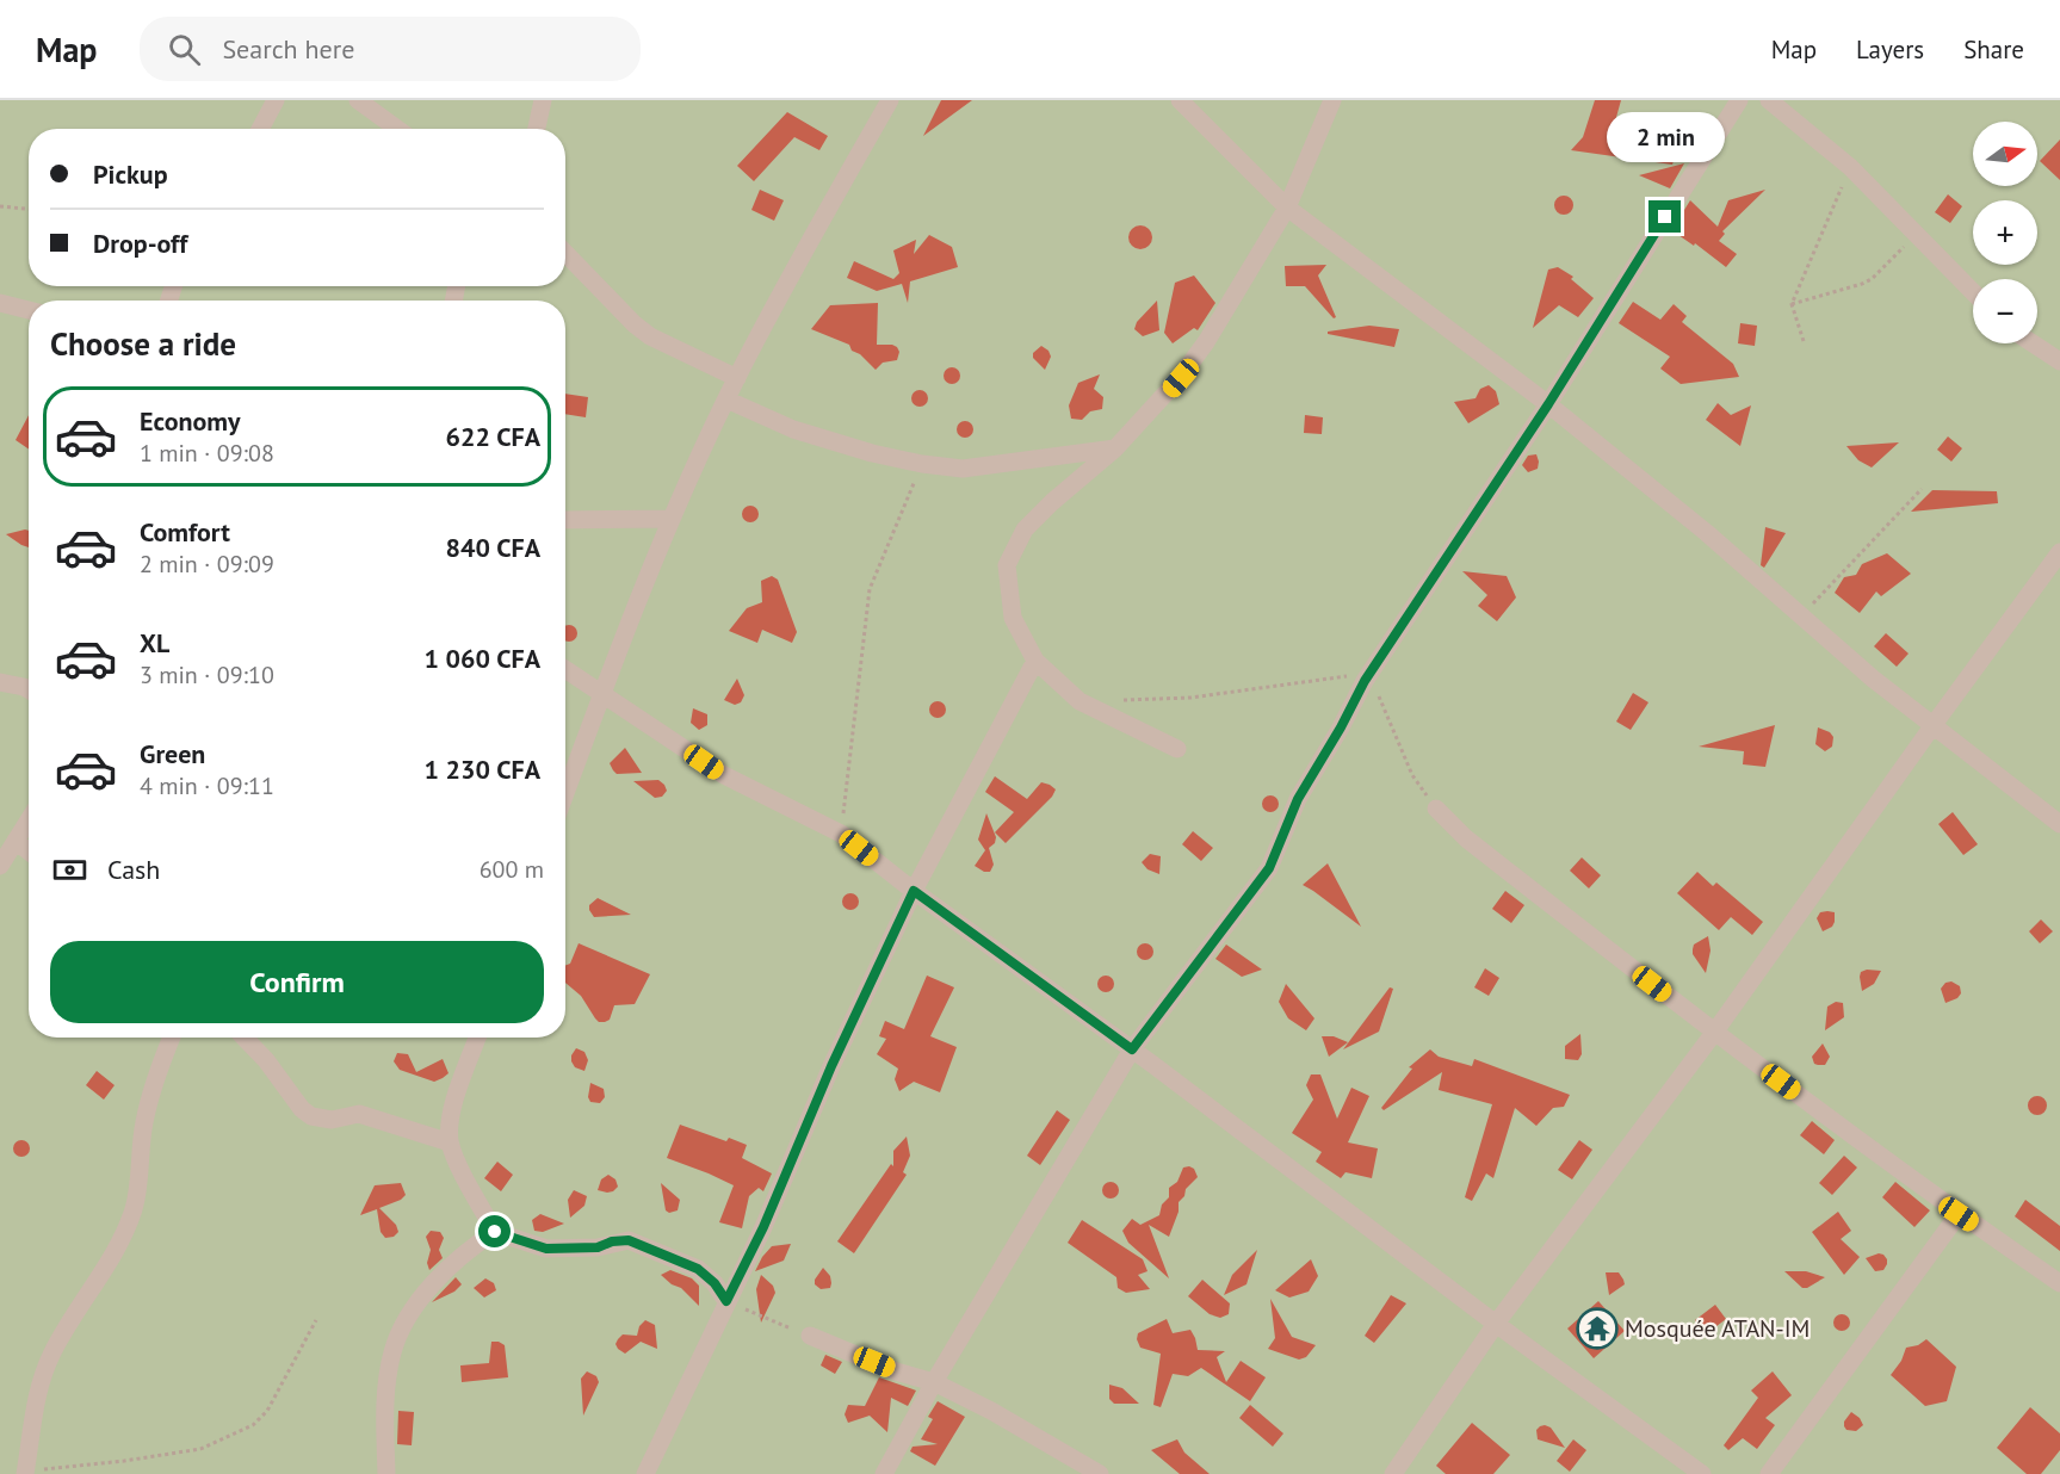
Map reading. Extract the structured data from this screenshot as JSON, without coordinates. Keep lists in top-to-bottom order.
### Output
{
  "places": {
    "temple": ["Mosquée ATAN-IM"]
  },
  "north": "right",
  "page": {
    "header": "Map",
    "search": "Search here",
    "nav": ["Map", "Layers", "Share"],
    "bubble": "2 min",
    "map_buttons": ["+", "−"],
    "banner": ["Pickup", "Drop-off"],
    "heading": "Choose a ride",
    "list": [
      {
        "name": "Economy",
        "note": "1 min · 09:08",
        "value": "622 CFA"
      },
      {
        "name": "Comfort",
        "note": "2 min · 09:09",
        "value": "840 CFA"
      },
      {
        "name": "XL",
        "note": "3 min · 09:10",
        "value": "1 060 CFA"
      },
      {
        "name": "Green",
        "note": "4 min · 09:11",
        "value": "1 230 CFA"
      }
    ],
    "pay": ["Cash", "600 m"],
    "buttons": "Confirm"
  }
}
